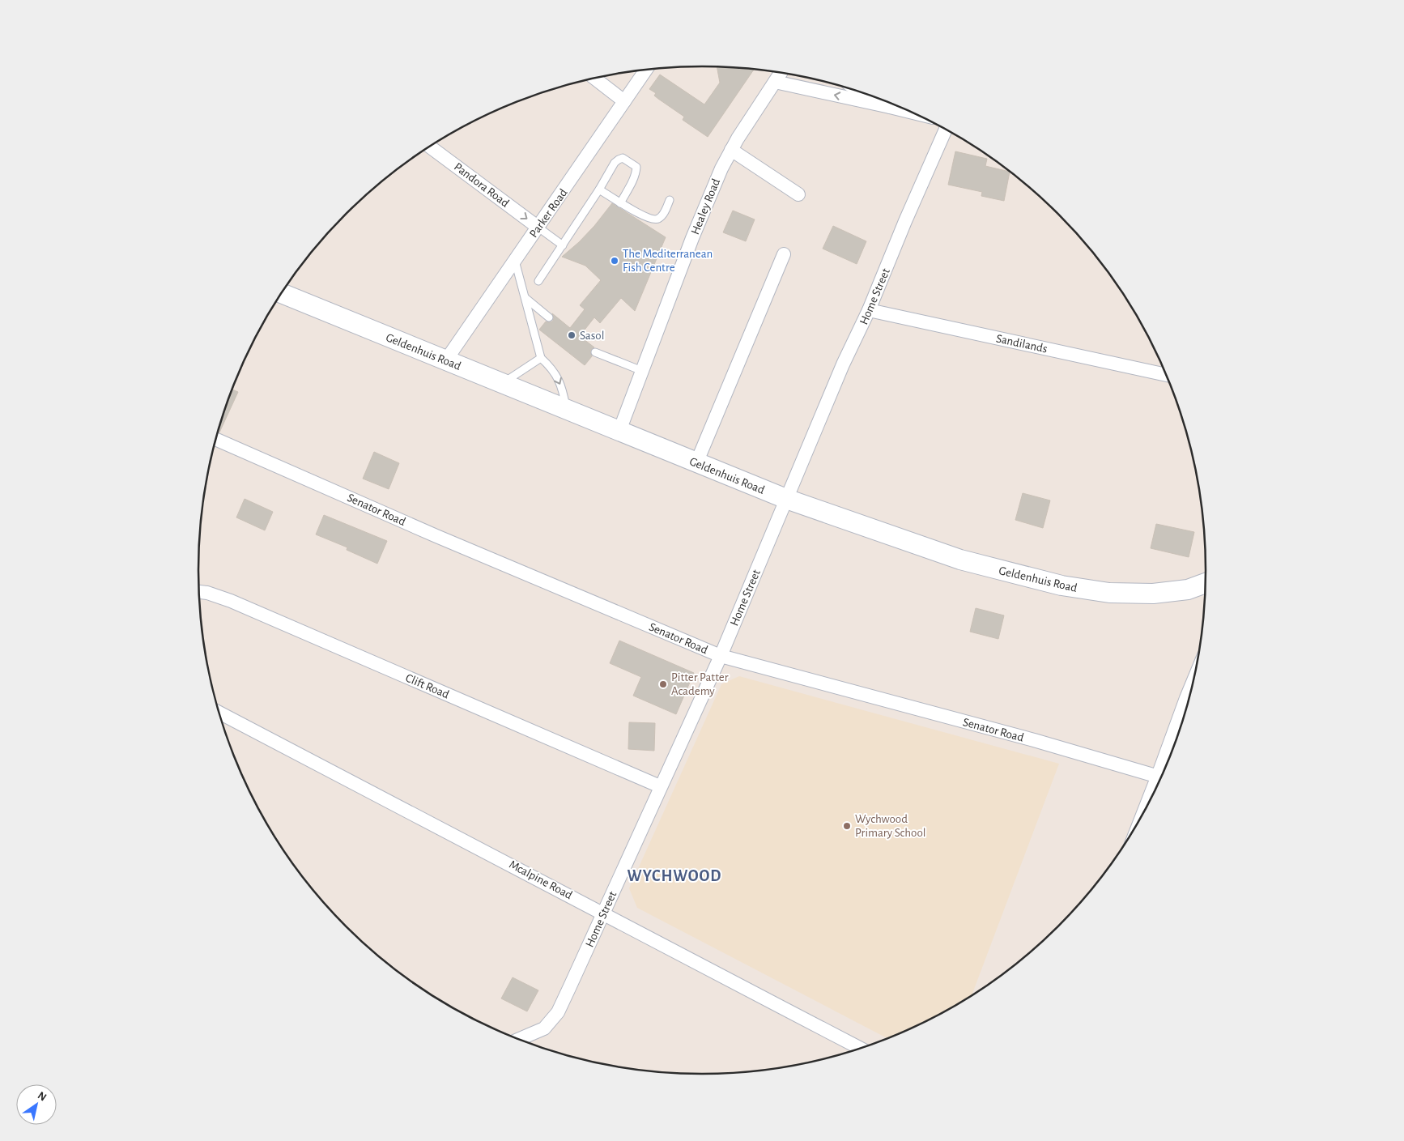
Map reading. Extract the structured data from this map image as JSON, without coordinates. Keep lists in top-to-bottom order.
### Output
{
  "streets": {
    "main road": ["Geldenhuis Road"],
    "street": [
      "Pandora Road",
      "Healey Road",
      "Parker Road",
      "Home Street",
      "Sandilands",
      "Senator Road",
      "Clift Road",
      "Mcalpine Road"
    ]
  },
  "crossings": [
    ["Pandora Road", "Parker Road"],
    ["Healey Road", "Geldenhuis Road"],
    ["Parker Road", "Geldenhuis Road"],
    ["Home Street", "Sandilands"],
    ["Home Street", "Geldenhuis Road"],
    ["Home Street", "Senator Road"],
    ["Home Street", "Clift Road"],
    ["Home Street", "Mcalpine Road"]
  ],
  "one_way": ["Pandora Road"],
  "districts": ["WYCHWOOD"],
  "places": [
    "The Mediterranean Fish Centre",
    "Sasol",
    "Pitter Patter Academy",
    "Wychwood Primary School"
  ],
  "north": "top right"
}
